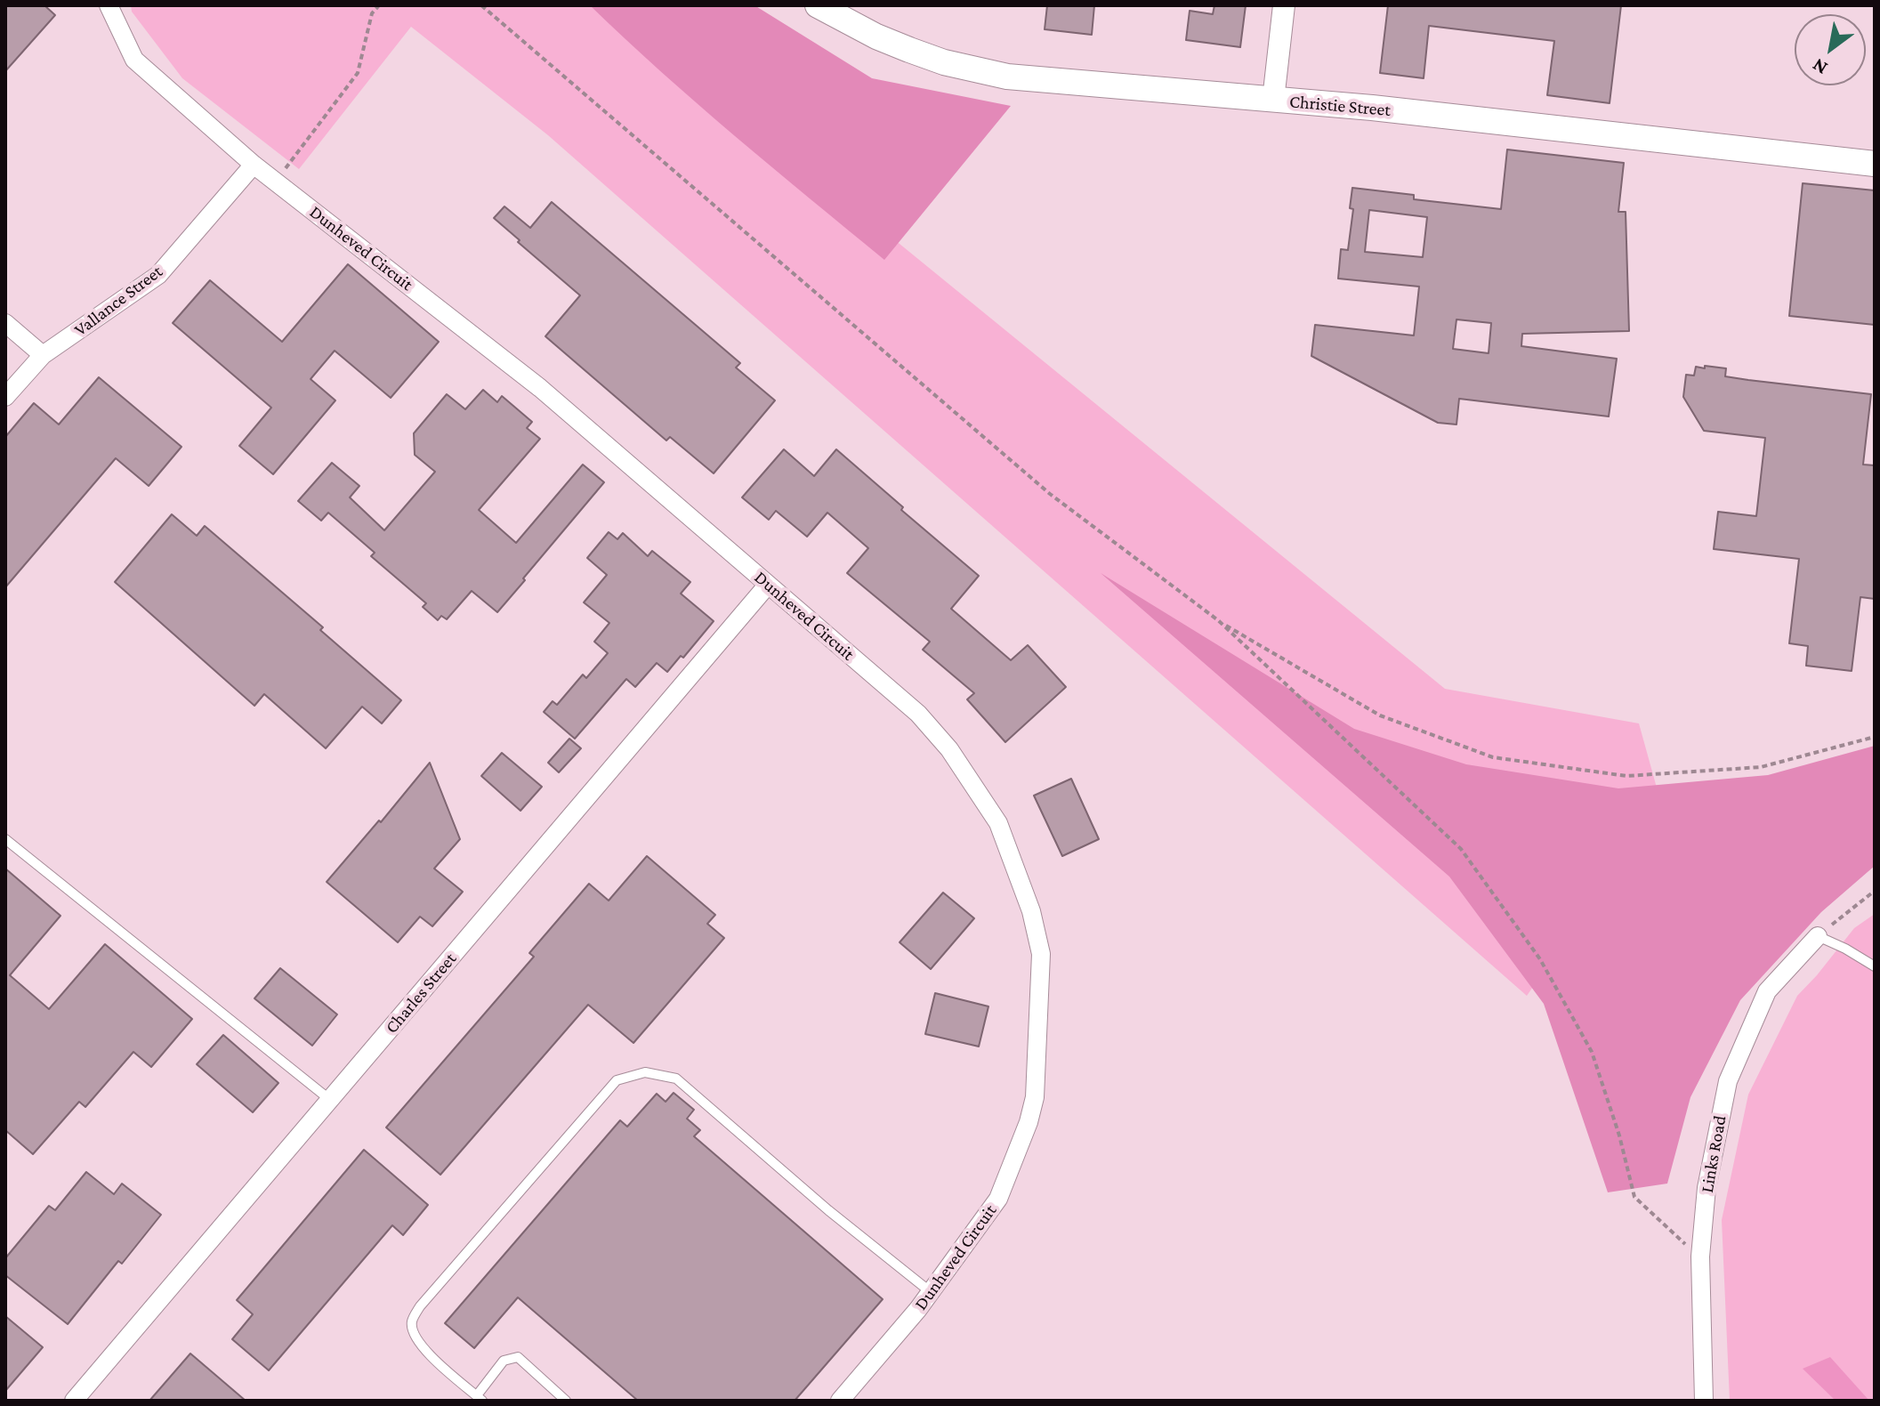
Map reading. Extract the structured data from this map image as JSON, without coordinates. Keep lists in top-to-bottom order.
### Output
{
  "streets": {
    "main road": ["Christie Street"],
    "street": [
      "Dunheved Circuit",
      "Vallance Street",
      "Charles Street",
      "Links Road"
    ]
  },
  "crossings": [
    ["Dunheved Circuit", "Vallance Street"],
    ["Dunheved Circuit", "Charles Street"]
  ],
  "north": "bottom left"
}
